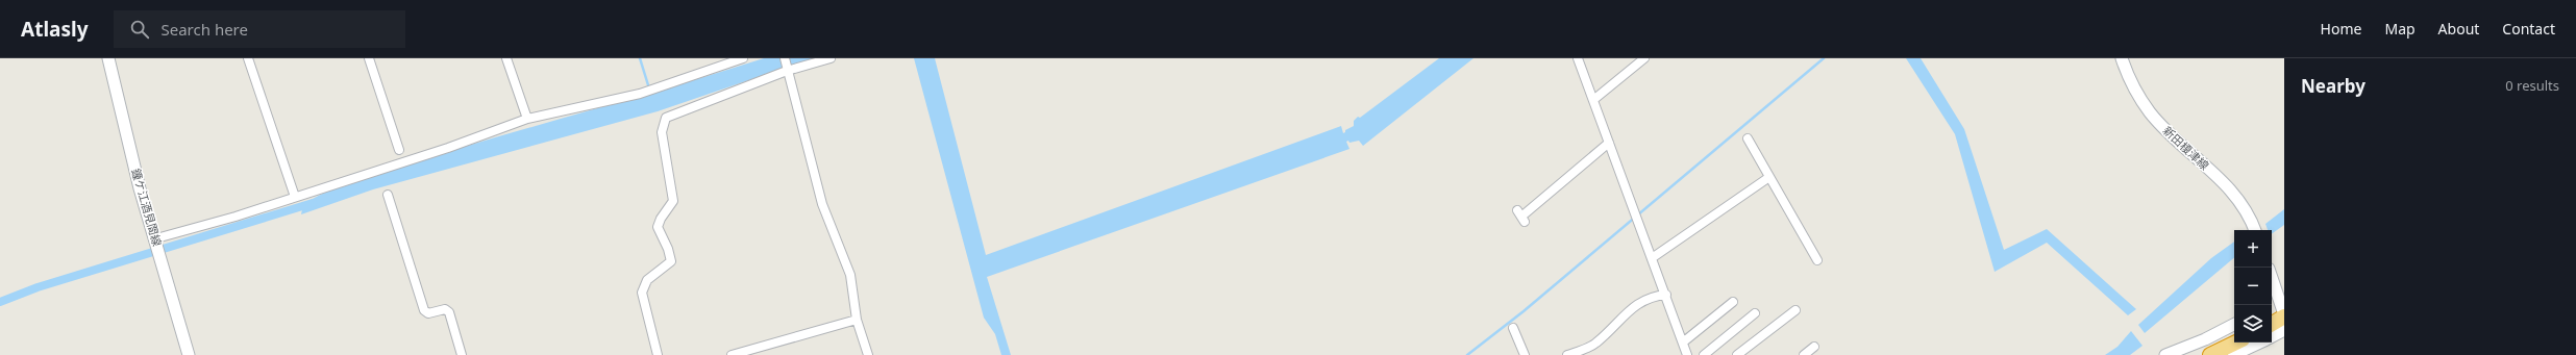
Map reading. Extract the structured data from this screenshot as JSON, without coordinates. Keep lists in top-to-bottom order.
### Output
{
  "streets": {
    "main road": ["新田榎津線", "鐘ケ江酒見間線"]
  },
  "page": {
    "header": "Atlasly",
    "search": "Search here",
    "nav": [
      "Home",
      "Map",
      "About",
      "Contact"
    ],
    "heading": ["Nearby", "0 results"],
    "map_buttons": ["+", "−"]
  }
}
